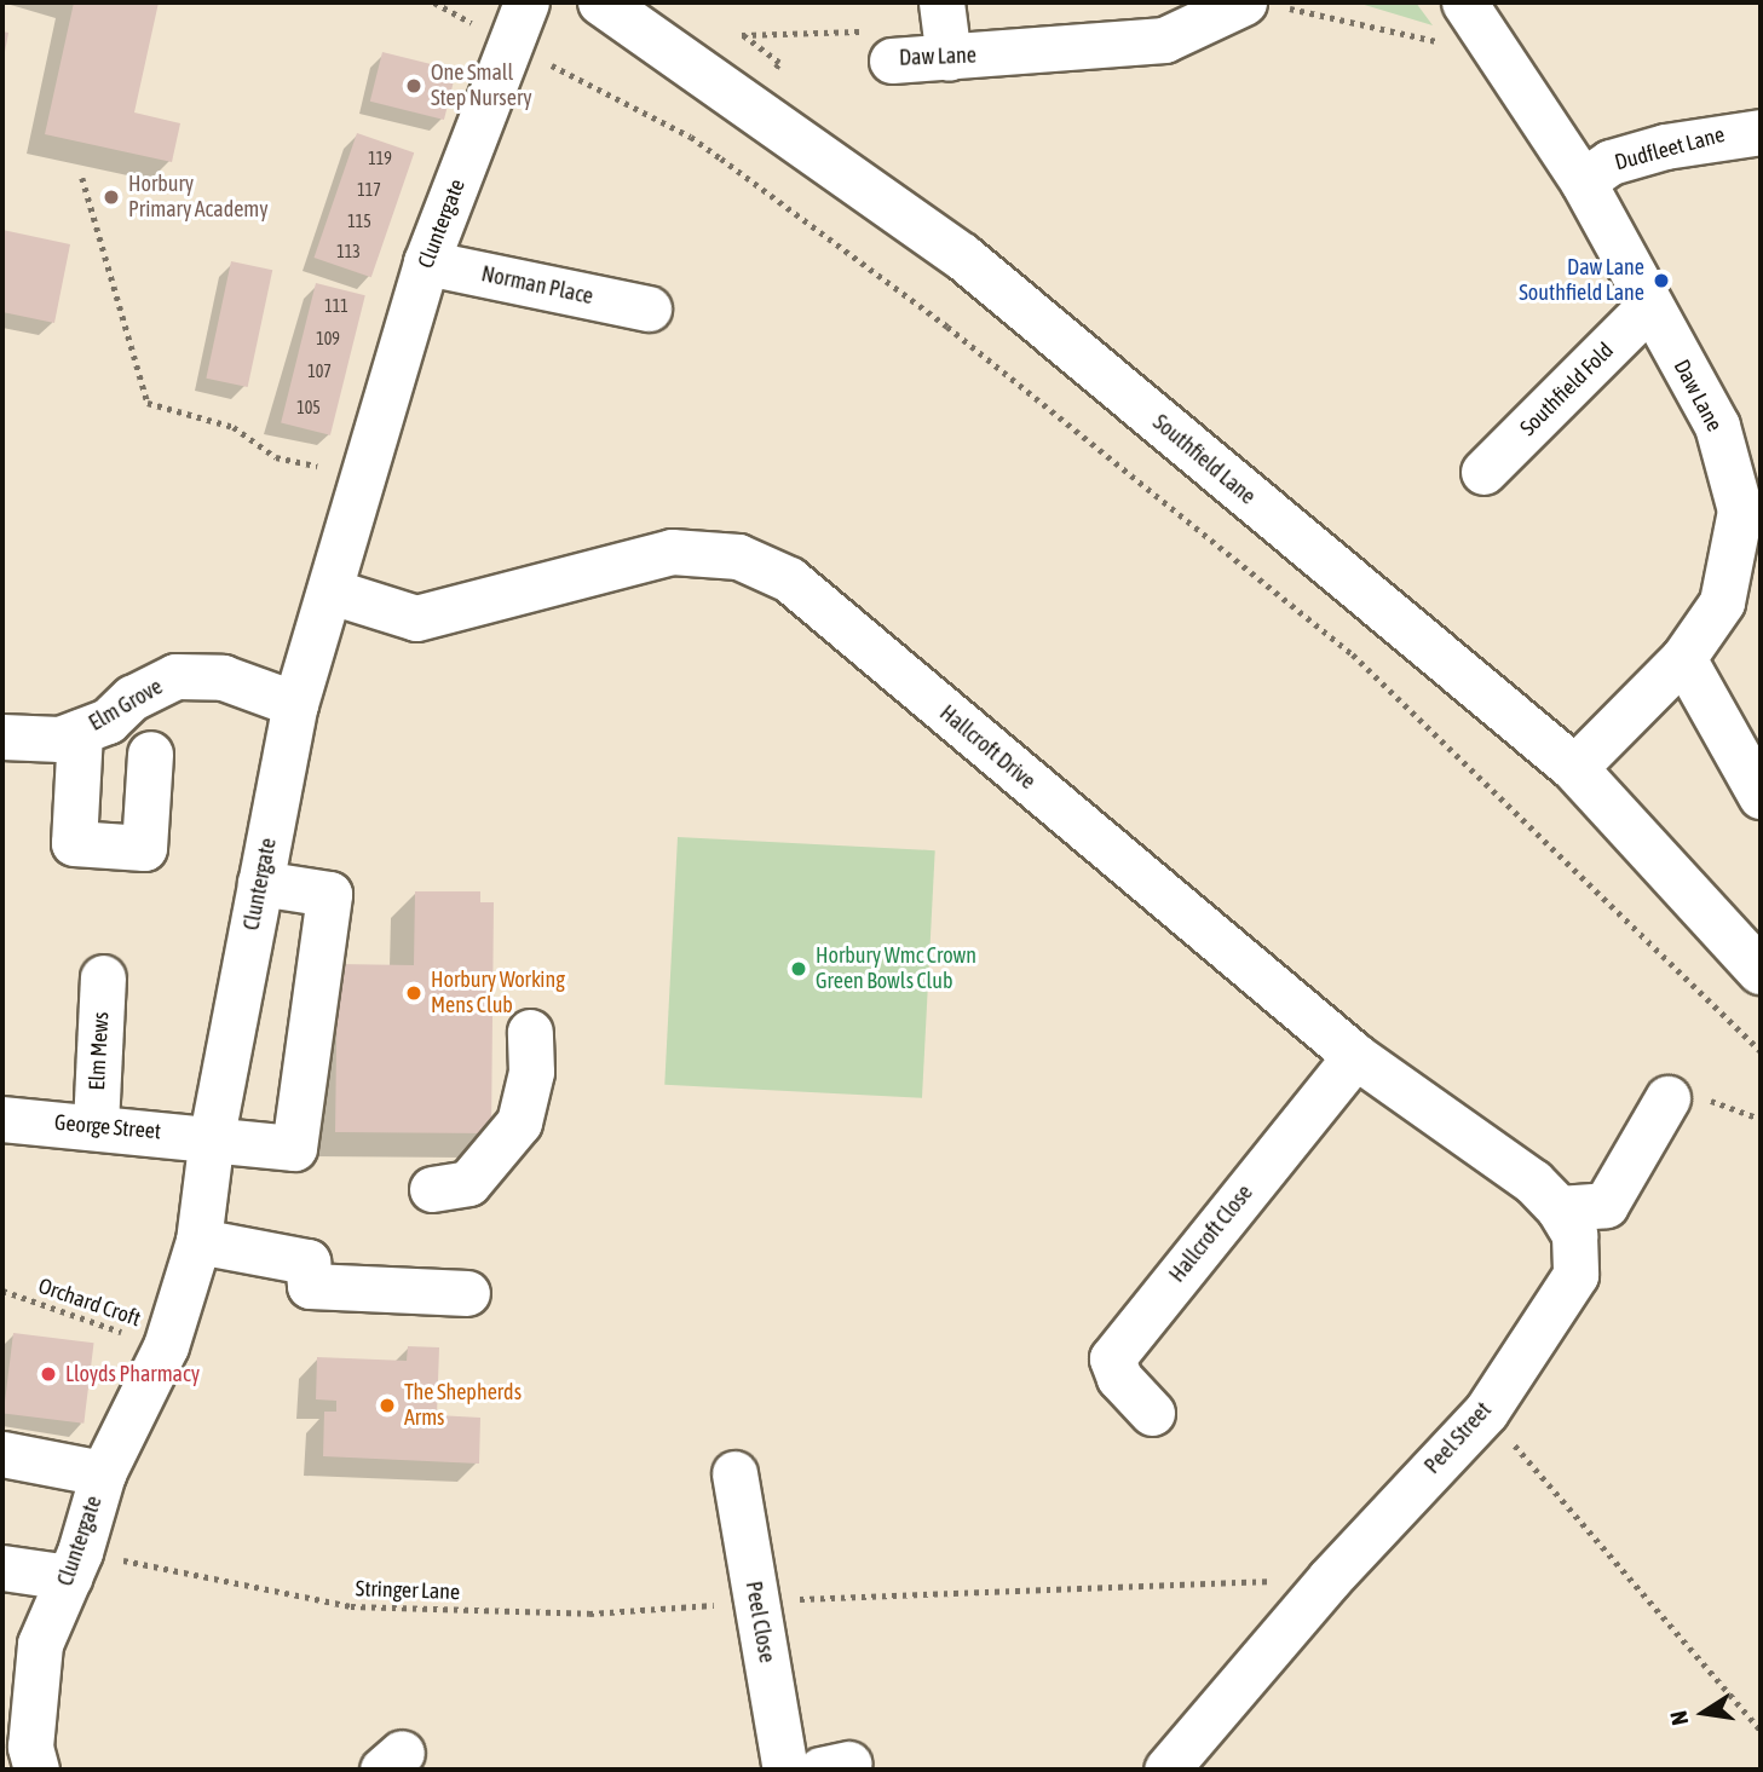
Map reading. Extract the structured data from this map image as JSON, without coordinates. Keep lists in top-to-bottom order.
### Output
{
  "streets": {
    "highway": ["Southfield Lane"],
    "street": [
      "Daw Lane",
      "Dudfleet Lane",
      "Cluntergate",
      "Norman Place",
      "Southfield Fold",
      "Elm Grove",
      "Hallcroft Drive",
      "Elm Mews",
      "George Street",
      "Hallcroft Close",
      "Peel Street",
      "Peel Close"
    ],
    "path": ["Orchard Croft", "Stringer Lane"]
  },
  "crossings": [
    ["Daw Lane", "Dudfleet Lane"],
    ["Daw Lane", "Southfield Fold"],
    ["Daw Lane", "Southfield Lane"],
    ["Cluntergate", "Norman Place"],
    ["Cluntergate", "Elm Grove"],
    ["Cluntergate", "Hallcroft Drive"],
    ["Cluntergate", "George Street"],
    ["Cluntergate", "Orchard Croft"],
    ["Hallcroft Drive", "Hallcroft Close"],
    ["Hallcroft Drive", "Peel Street"],
    ["Elm Mews", "George Street"],
    ["Peel Street", "Stringer Lane"],
    ["Stringer Lane", "Peel Close"]
  ],
  "places": [
    "One Small Step Nursery",
    "Horbury Primary Academy",
    "Daw Lane Southfield Lane",
    "Horbury Wmc Crown Green Bowls Club",
    "Horbury Working Mens Club",
    "Lloyds Pharmacy",
    "The Shepherds Arms"
  ],
  "house_numbers": [
    "119",
    "117",
    "115",
    "113",
    "111",
    "109",
    "107",
    "105"
  ],
  "north": "left"
}
